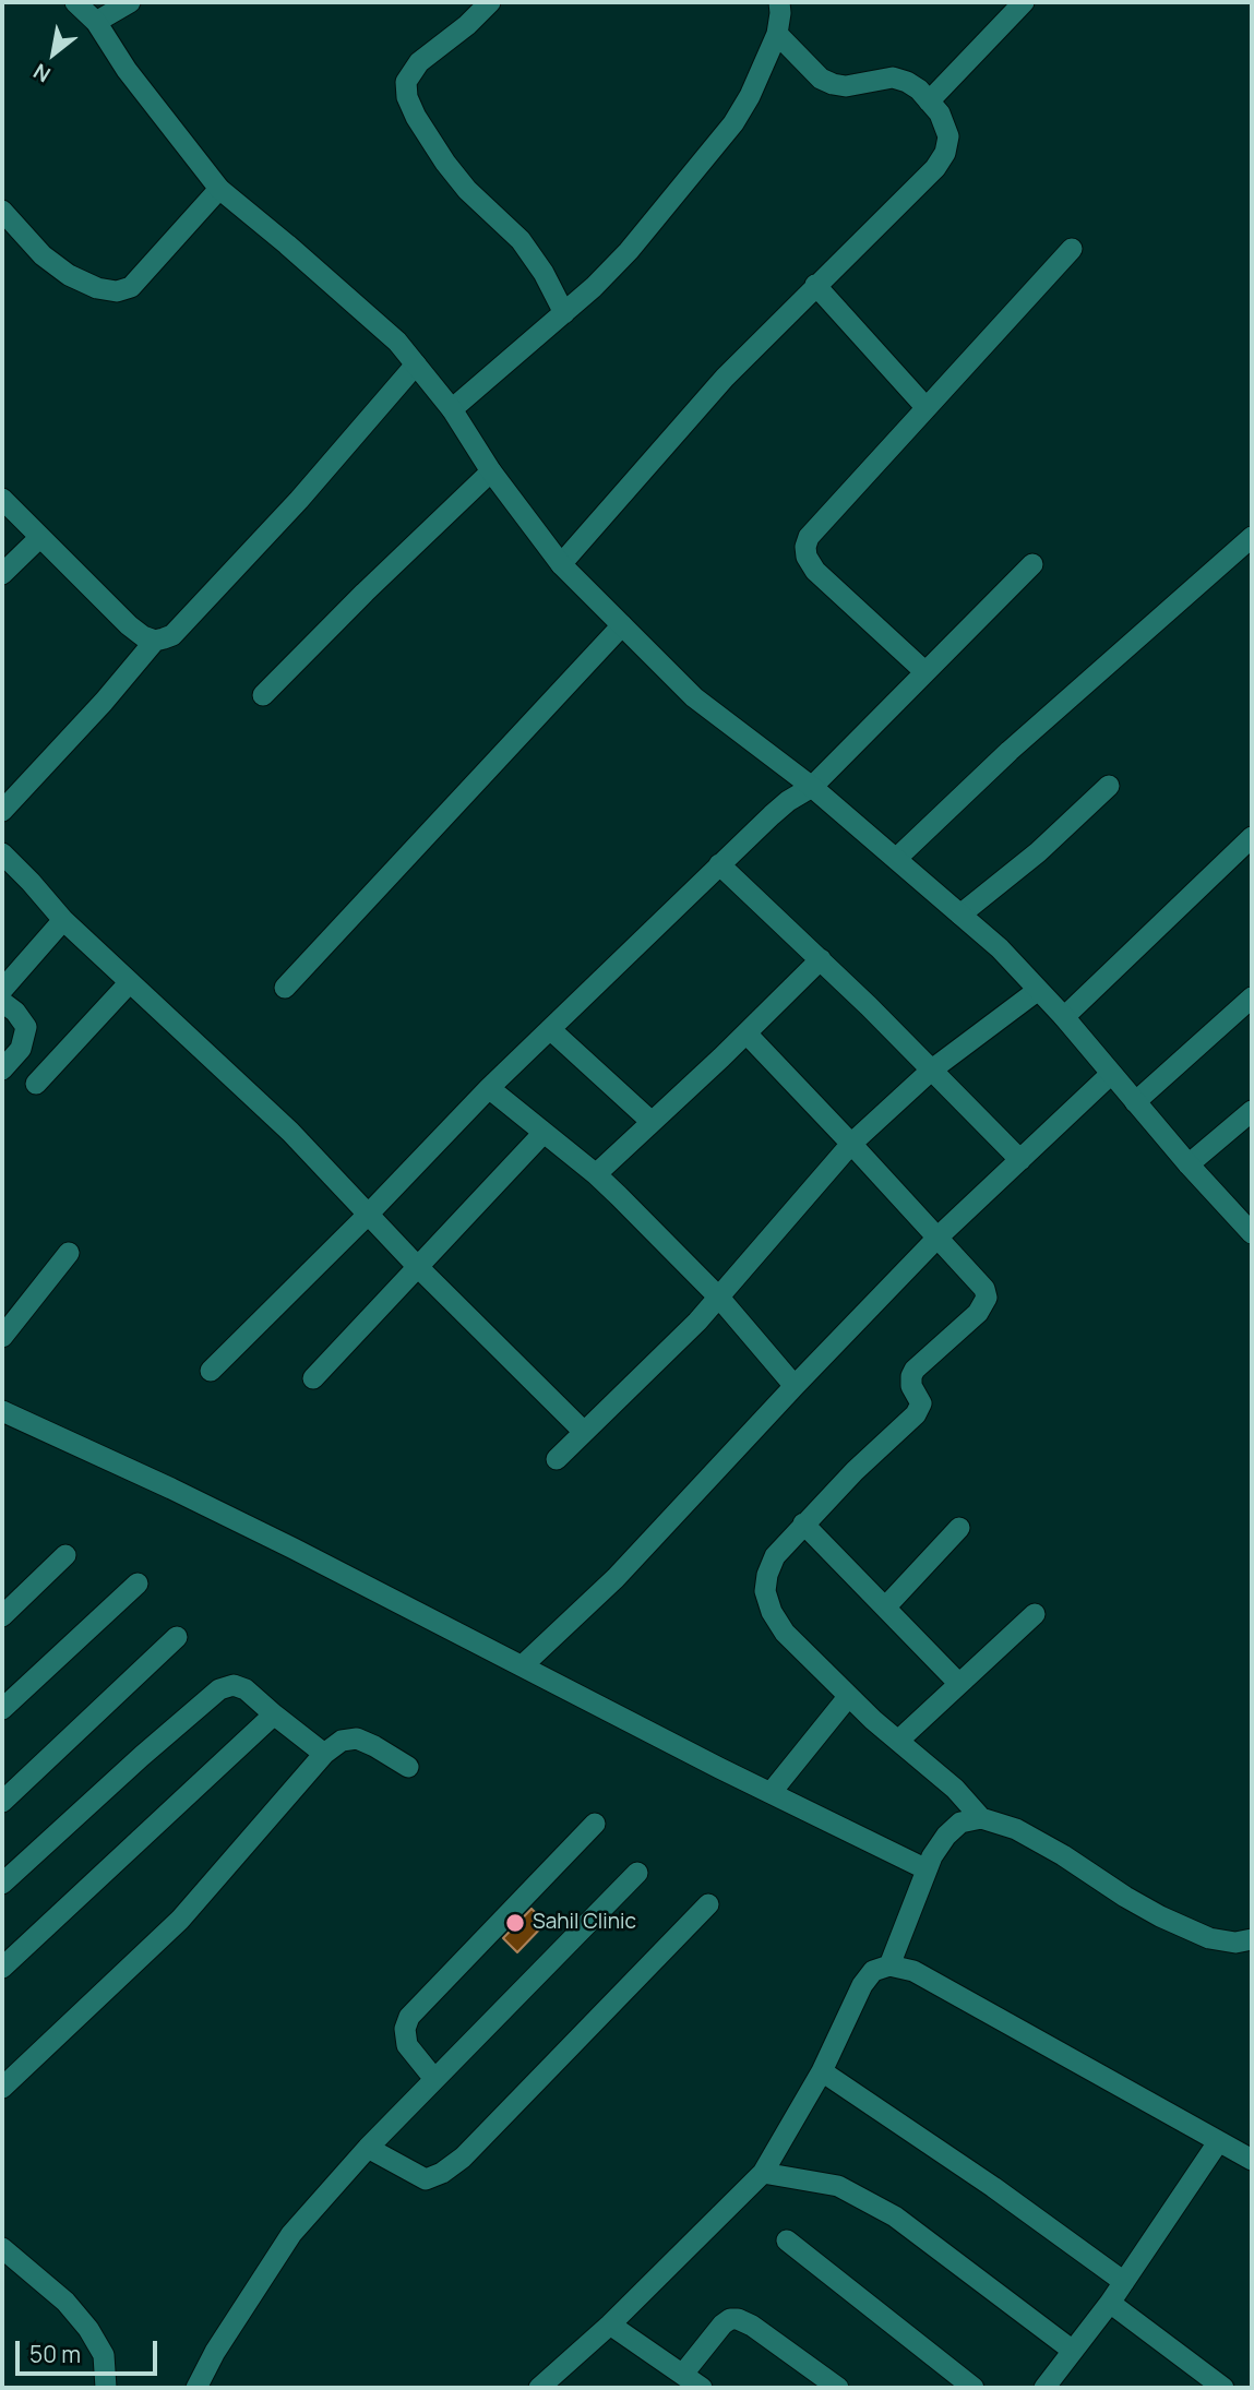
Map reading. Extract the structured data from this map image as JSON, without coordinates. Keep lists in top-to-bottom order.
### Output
{
  "places": ["Sahil Clinic"],
  "scale_bar": "50 m",
  "north": "bottom left"
}
